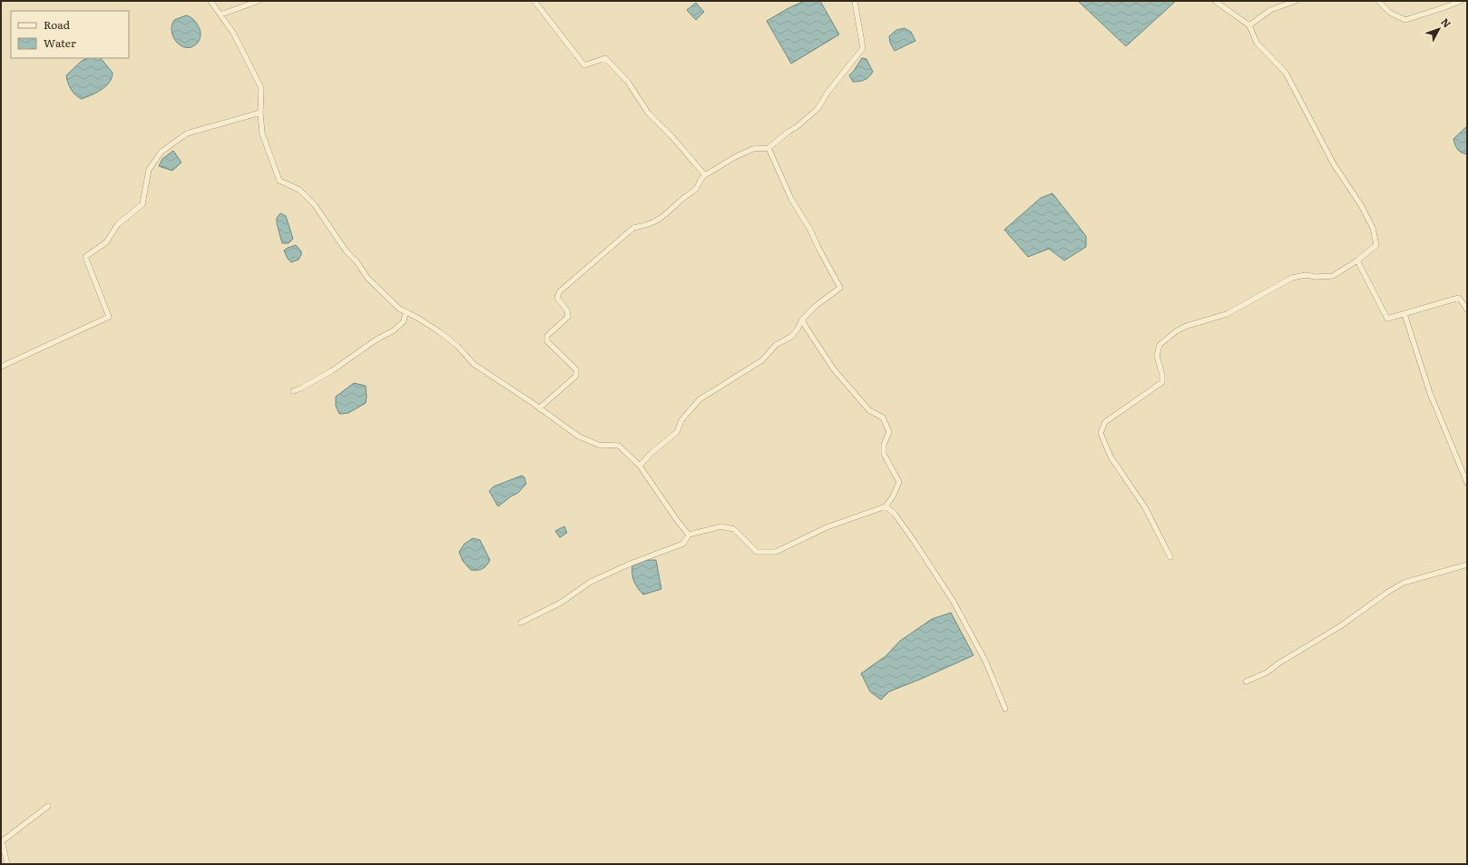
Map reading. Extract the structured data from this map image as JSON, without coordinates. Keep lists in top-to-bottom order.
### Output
{
  "legend": ["Road", "Water"],
  "north": "top right"
}
